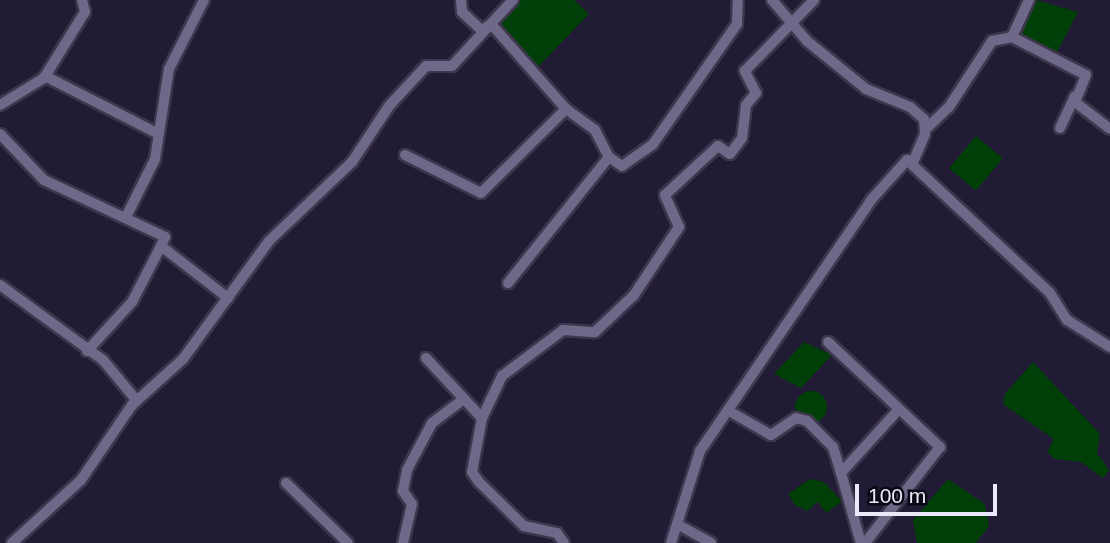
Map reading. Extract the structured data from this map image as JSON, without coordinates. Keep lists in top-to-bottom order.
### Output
{
  "scale_bar": "100 m"
}
